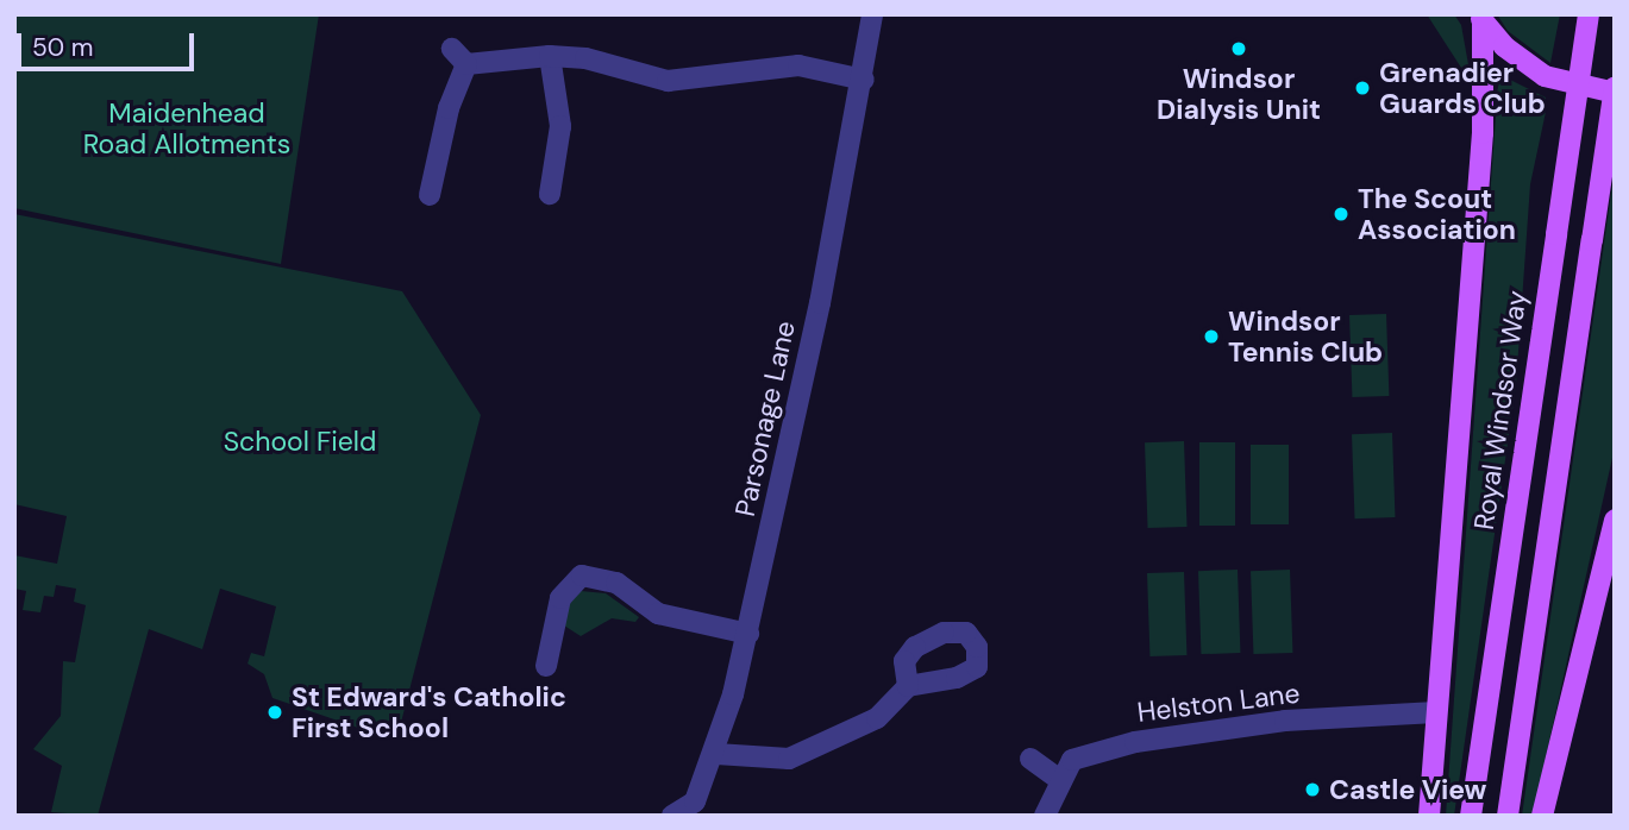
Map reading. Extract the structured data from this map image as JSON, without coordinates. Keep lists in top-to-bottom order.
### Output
{
  "streets": {
    "main road": ["Royal Windsor Way"],
    "street": ["Parsonage Lane", "Helston Lane"]
  },
  "parks": ["Maidenhead Road Allotments", "School Field"],
  "places": [
    "Windsor Dialysis Unit",
    "Grenadier Guards Club",
    "The Scout Association",
    "Windsor Tennis Club",
    "St Edward's Catholic First School",
    "Castle View"
  ],
  "scale_bar": "50 m"
}
